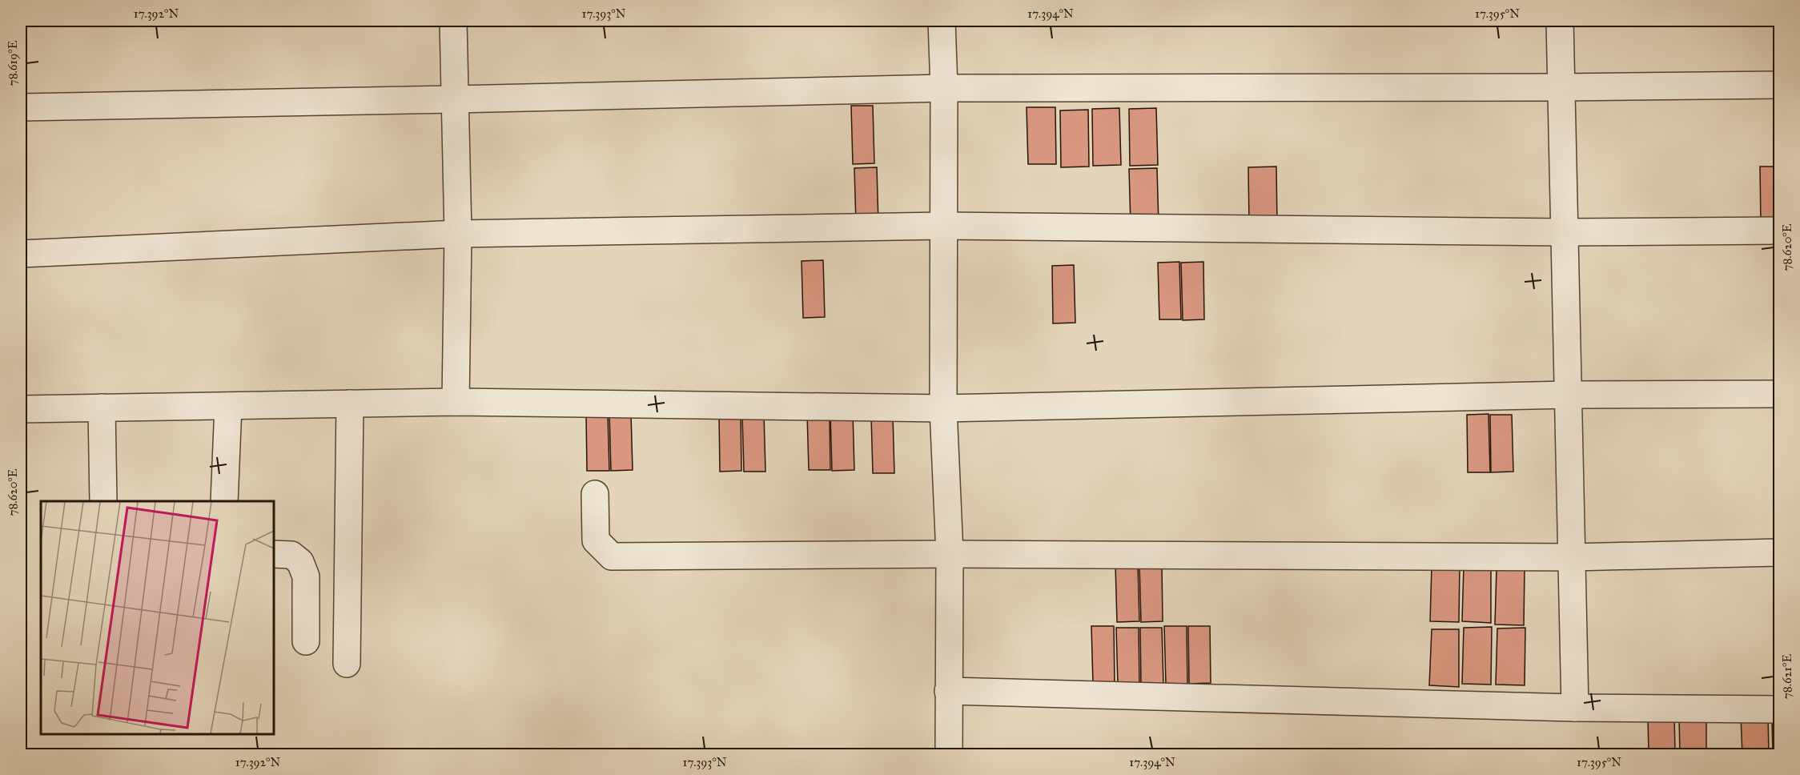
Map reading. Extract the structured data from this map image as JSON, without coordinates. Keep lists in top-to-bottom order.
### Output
{
  "coordinates": [
    "17.392°N",
    "17.393°N",
    "17.394°N",
    "17.395°N",
    "78.619°E",
    "78.620°E",
    "78.621°E"
  ]
}
